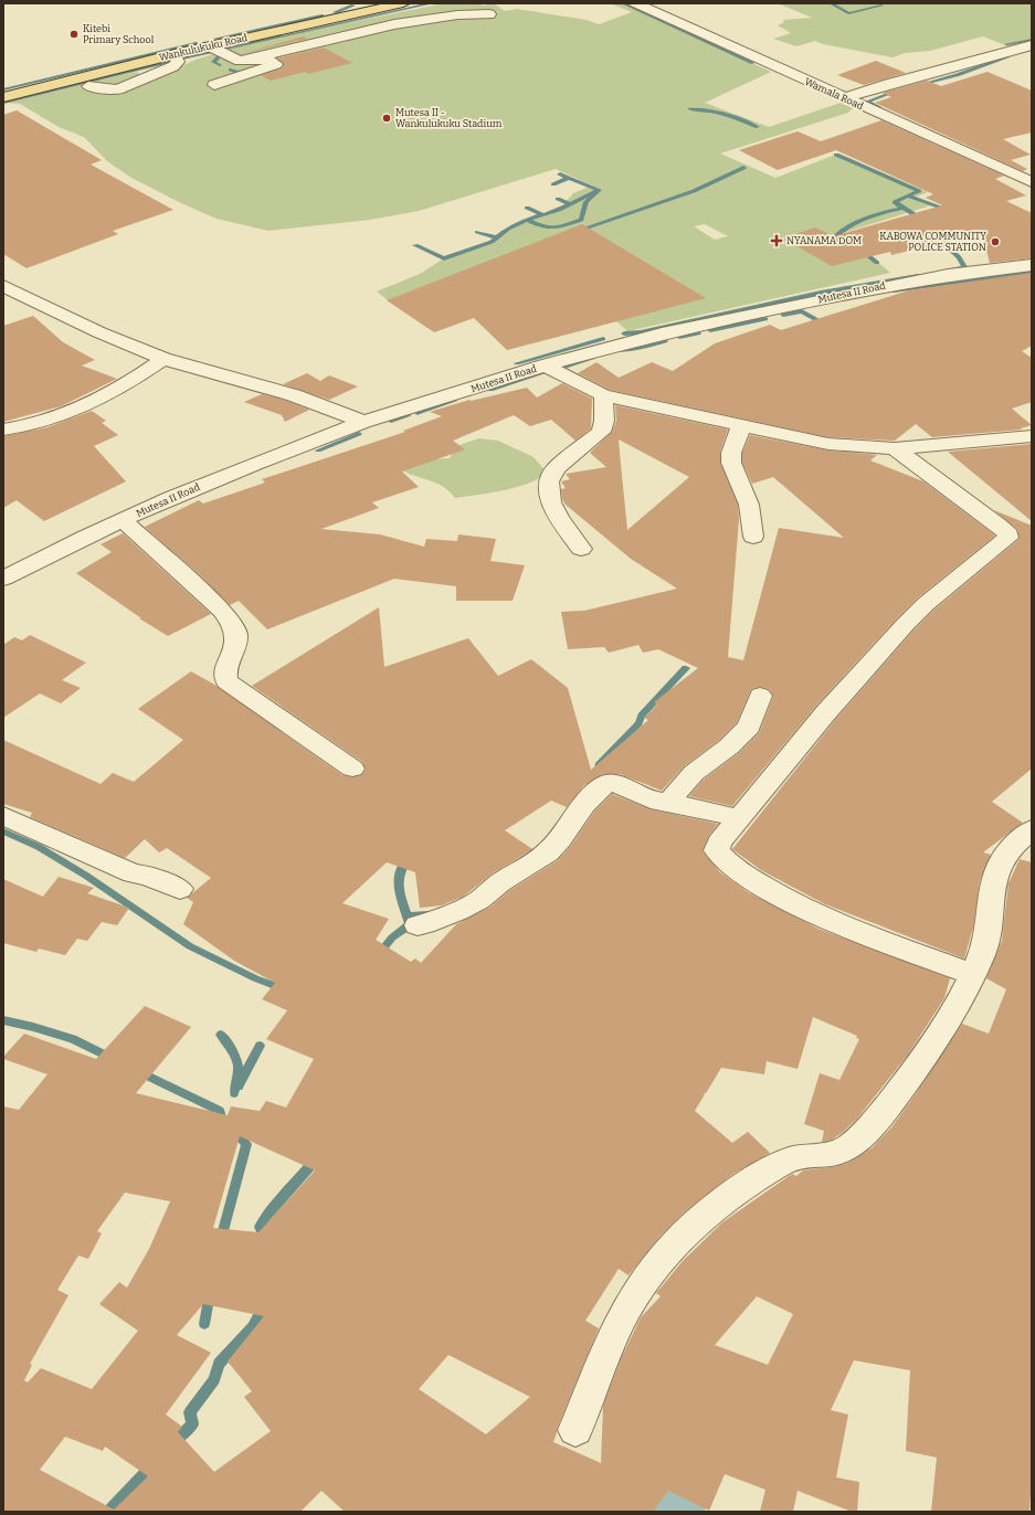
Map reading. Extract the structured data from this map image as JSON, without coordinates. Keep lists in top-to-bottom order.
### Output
{
  "streets": {
    "main road": ["Wankulukuku Road"],
    "street": ["Wamala Road", "Mutesa II Road"]
  },
  "places": {
    "other": ["Kitebi Primary School", "Mutesa II - Wankulukuku Stadium", "KABOWA COMMUNITY POLICE STATION"],
    "health": ["NYANAMA DOM"]
  }
}
